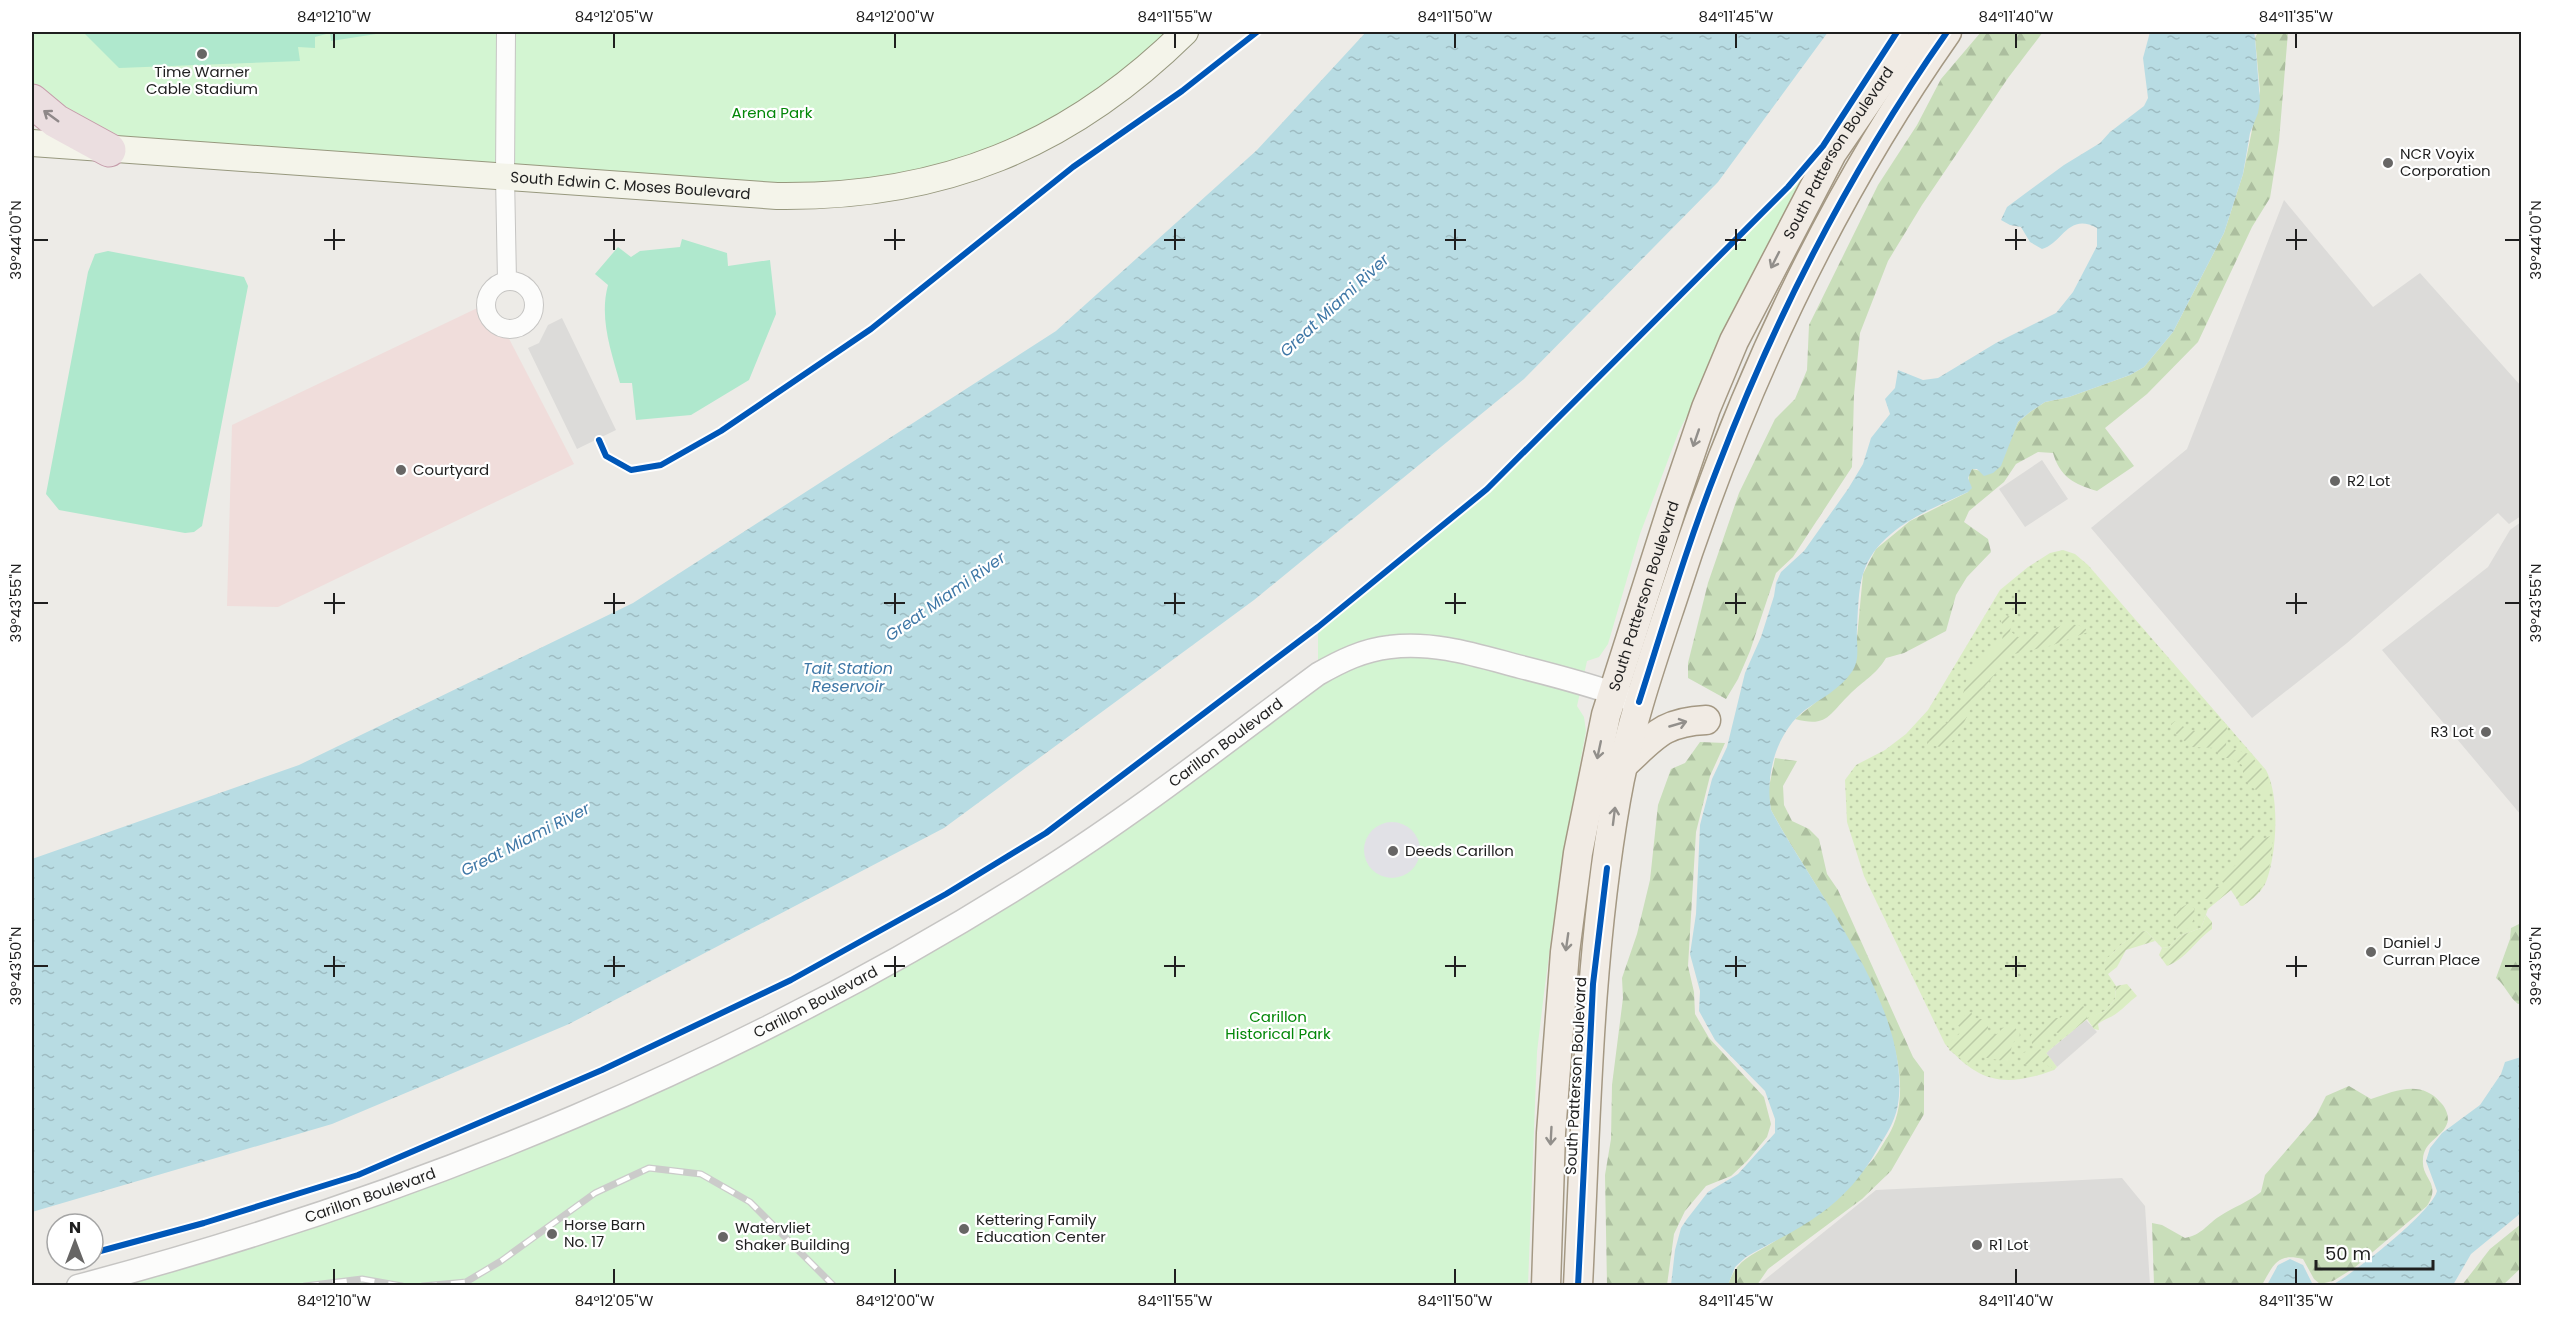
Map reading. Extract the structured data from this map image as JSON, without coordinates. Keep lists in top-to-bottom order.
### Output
{
  "streets": {
    "main road": ["South Patterson Boulevard", "South Edwin C. Moses Boulevard"],
    "street": ["Carillon Boulevard"]
  },
  "crossings": [
    ["South Patterson Boulevard", "Carillon Boulevard"]
  ],
  "water": ["Great Miami River", "Tait Station Reservoir"],
  "parks": ["Arena Park", "Carillon Historical Park"],
  "places": [
    "Time Warner Cable Stadium",
    "NCR Voyix Corporation",
    "Courtyard",
    "R2 Lot",
    "R3 Lot",
    "Deeds Carillon",
    "Daniel J Curran Place",
    "Kettering Family Education Center",
    "Horse Barn No. 17",
    "Watervliet Shaker Building",
    "R1 Lot"
  ],
  "scale_bar": "50 m",
  "north": "top",
  "coordinates": [
    "84°12'10\"W",
    "84°12'05\"W",
    "84°12'00\"W",
    "84°11'55\"W",
    "84°11'50\"W",
    "84°11'45\"W",
    "84°11'40\"W",
    "84°11'35\"W",
    "39°44'00\"N",
    "39°43'55\"N",
    "39°43'50\"N"
  ]
}
